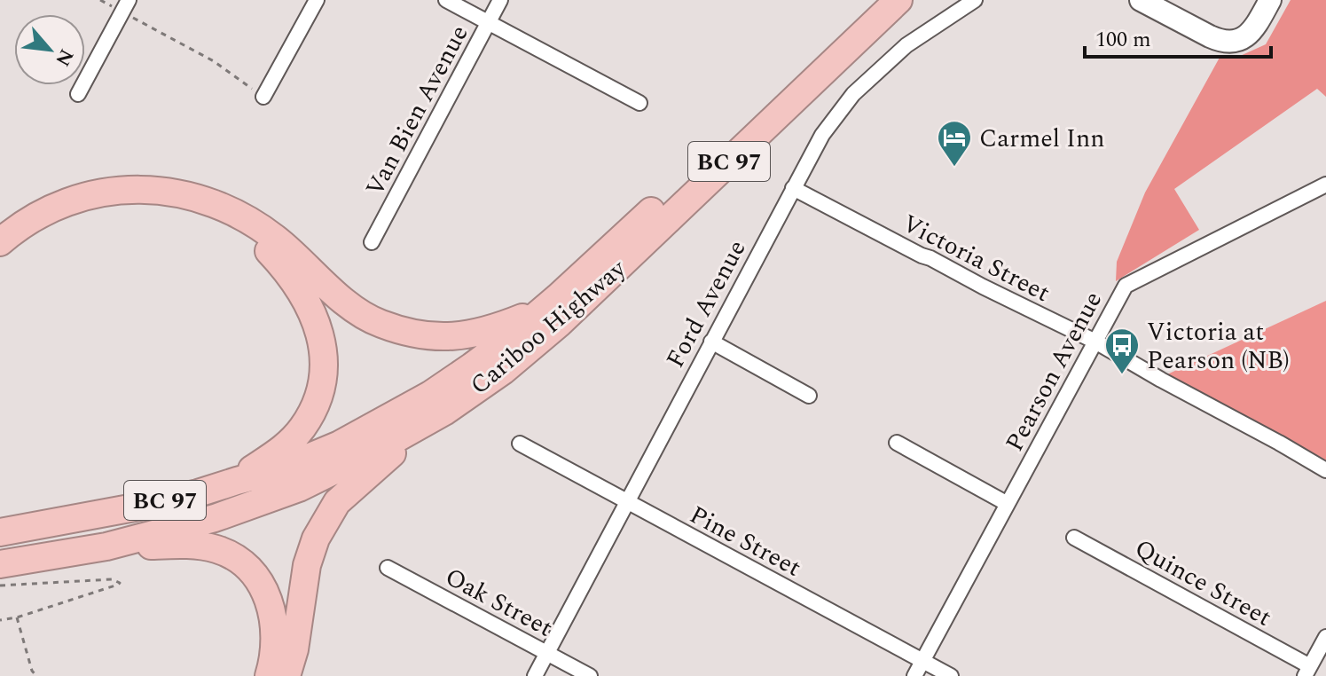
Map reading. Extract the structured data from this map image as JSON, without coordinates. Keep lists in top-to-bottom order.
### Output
{
  "streets": {
    "highway": ["BC 97", "Cariboo Highway"],
    "street": [
      "Van Bien Avenue",
      "Victoria Street",
      "Ford Avenue",
      "Pearson Avenue",
      "Pine Street",
      "Quince Street",
      "Oak Street"
    ]
  },
  "crossings": [
    ["Victoria Street", "Ford Avenue"],
    ["Victoria Street", "Pearson Avenue"],
    ["Ford Avenue", "Pine Street"],
    ["Ford Avenue", "Oak Street"],
    ["Pearson Avenue", "Pine Street"]
  ],
  "places": {
    "hotel": ["Carmel Inn"],
    "bus stop": ["Victoria at Pearson (NB)"]
  },
  "scale_bar": "100 m",
  "north": "bottom right"
}
